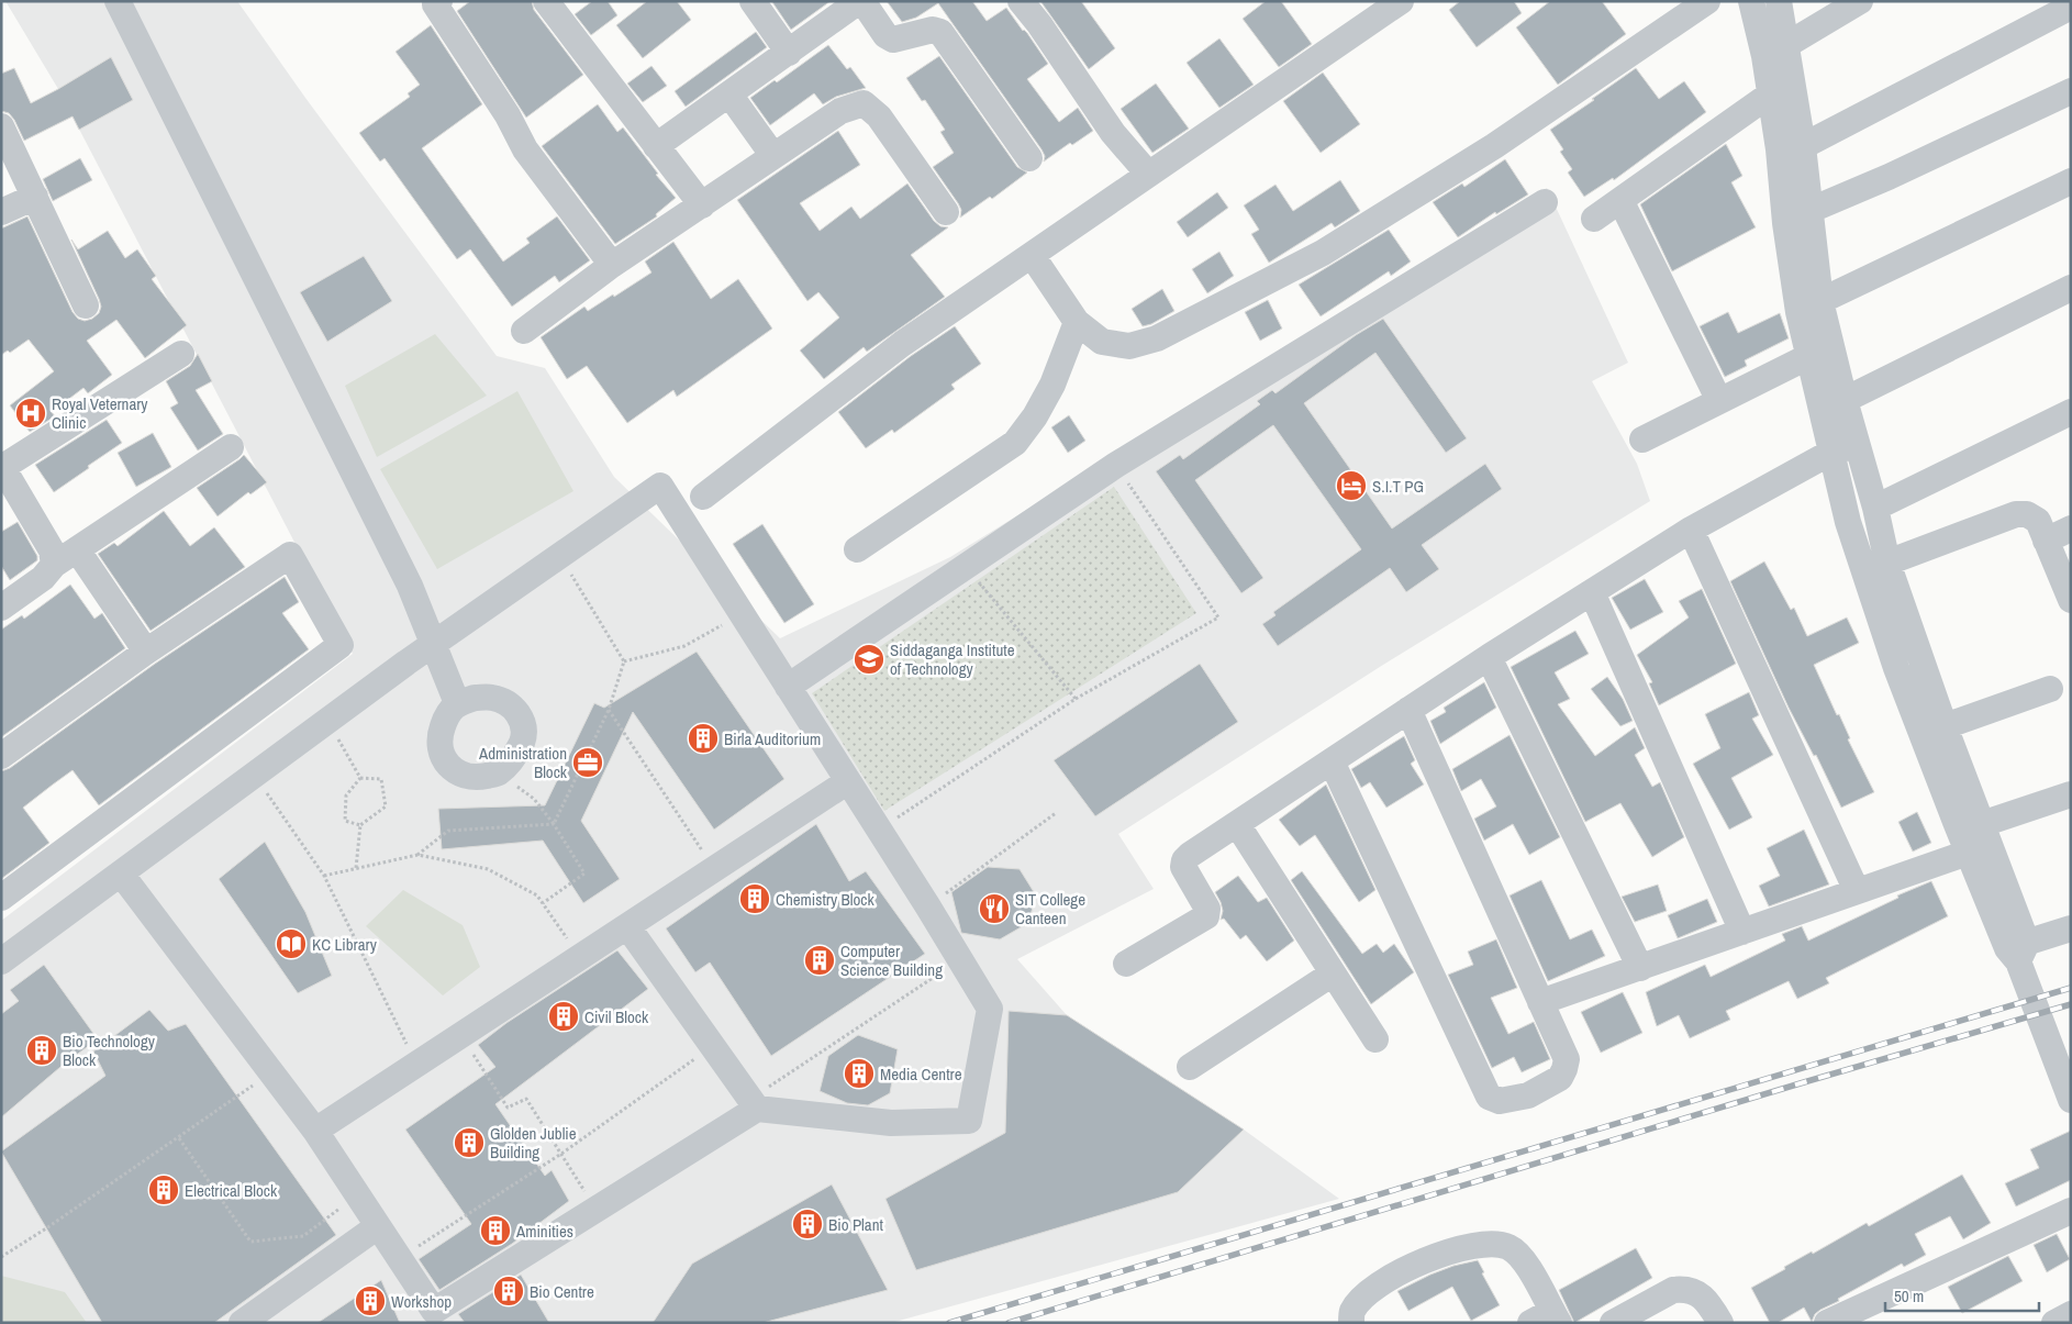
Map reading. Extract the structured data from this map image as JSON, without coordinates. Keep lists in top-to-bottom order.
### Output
{
  "places": {
    "hospital": ["Royal Veternary Clinic"],
    "hotel": ["S.I.T PG"],
    "school or university": ["Siddaganga Institute of Technology"],
    "building": [
      "Birla Auditorium",
      "Chemistry Block",
      "Computer Science Building",
      "Civil Block",
      "Bio Technology Block",
      "Media Centre",
      "Glolden Jublie Building",
      "Electrical Block",
      "Bio Plant",
      "Aminities",
      "Bio Centre",
      "Workshop"
    ],
    "office": ["Administration Block"],
    "restaurant": ["SIT College Canteen"],
    "library": ["KC Library"]
  },
  "scale_bar": "50 m"
}
